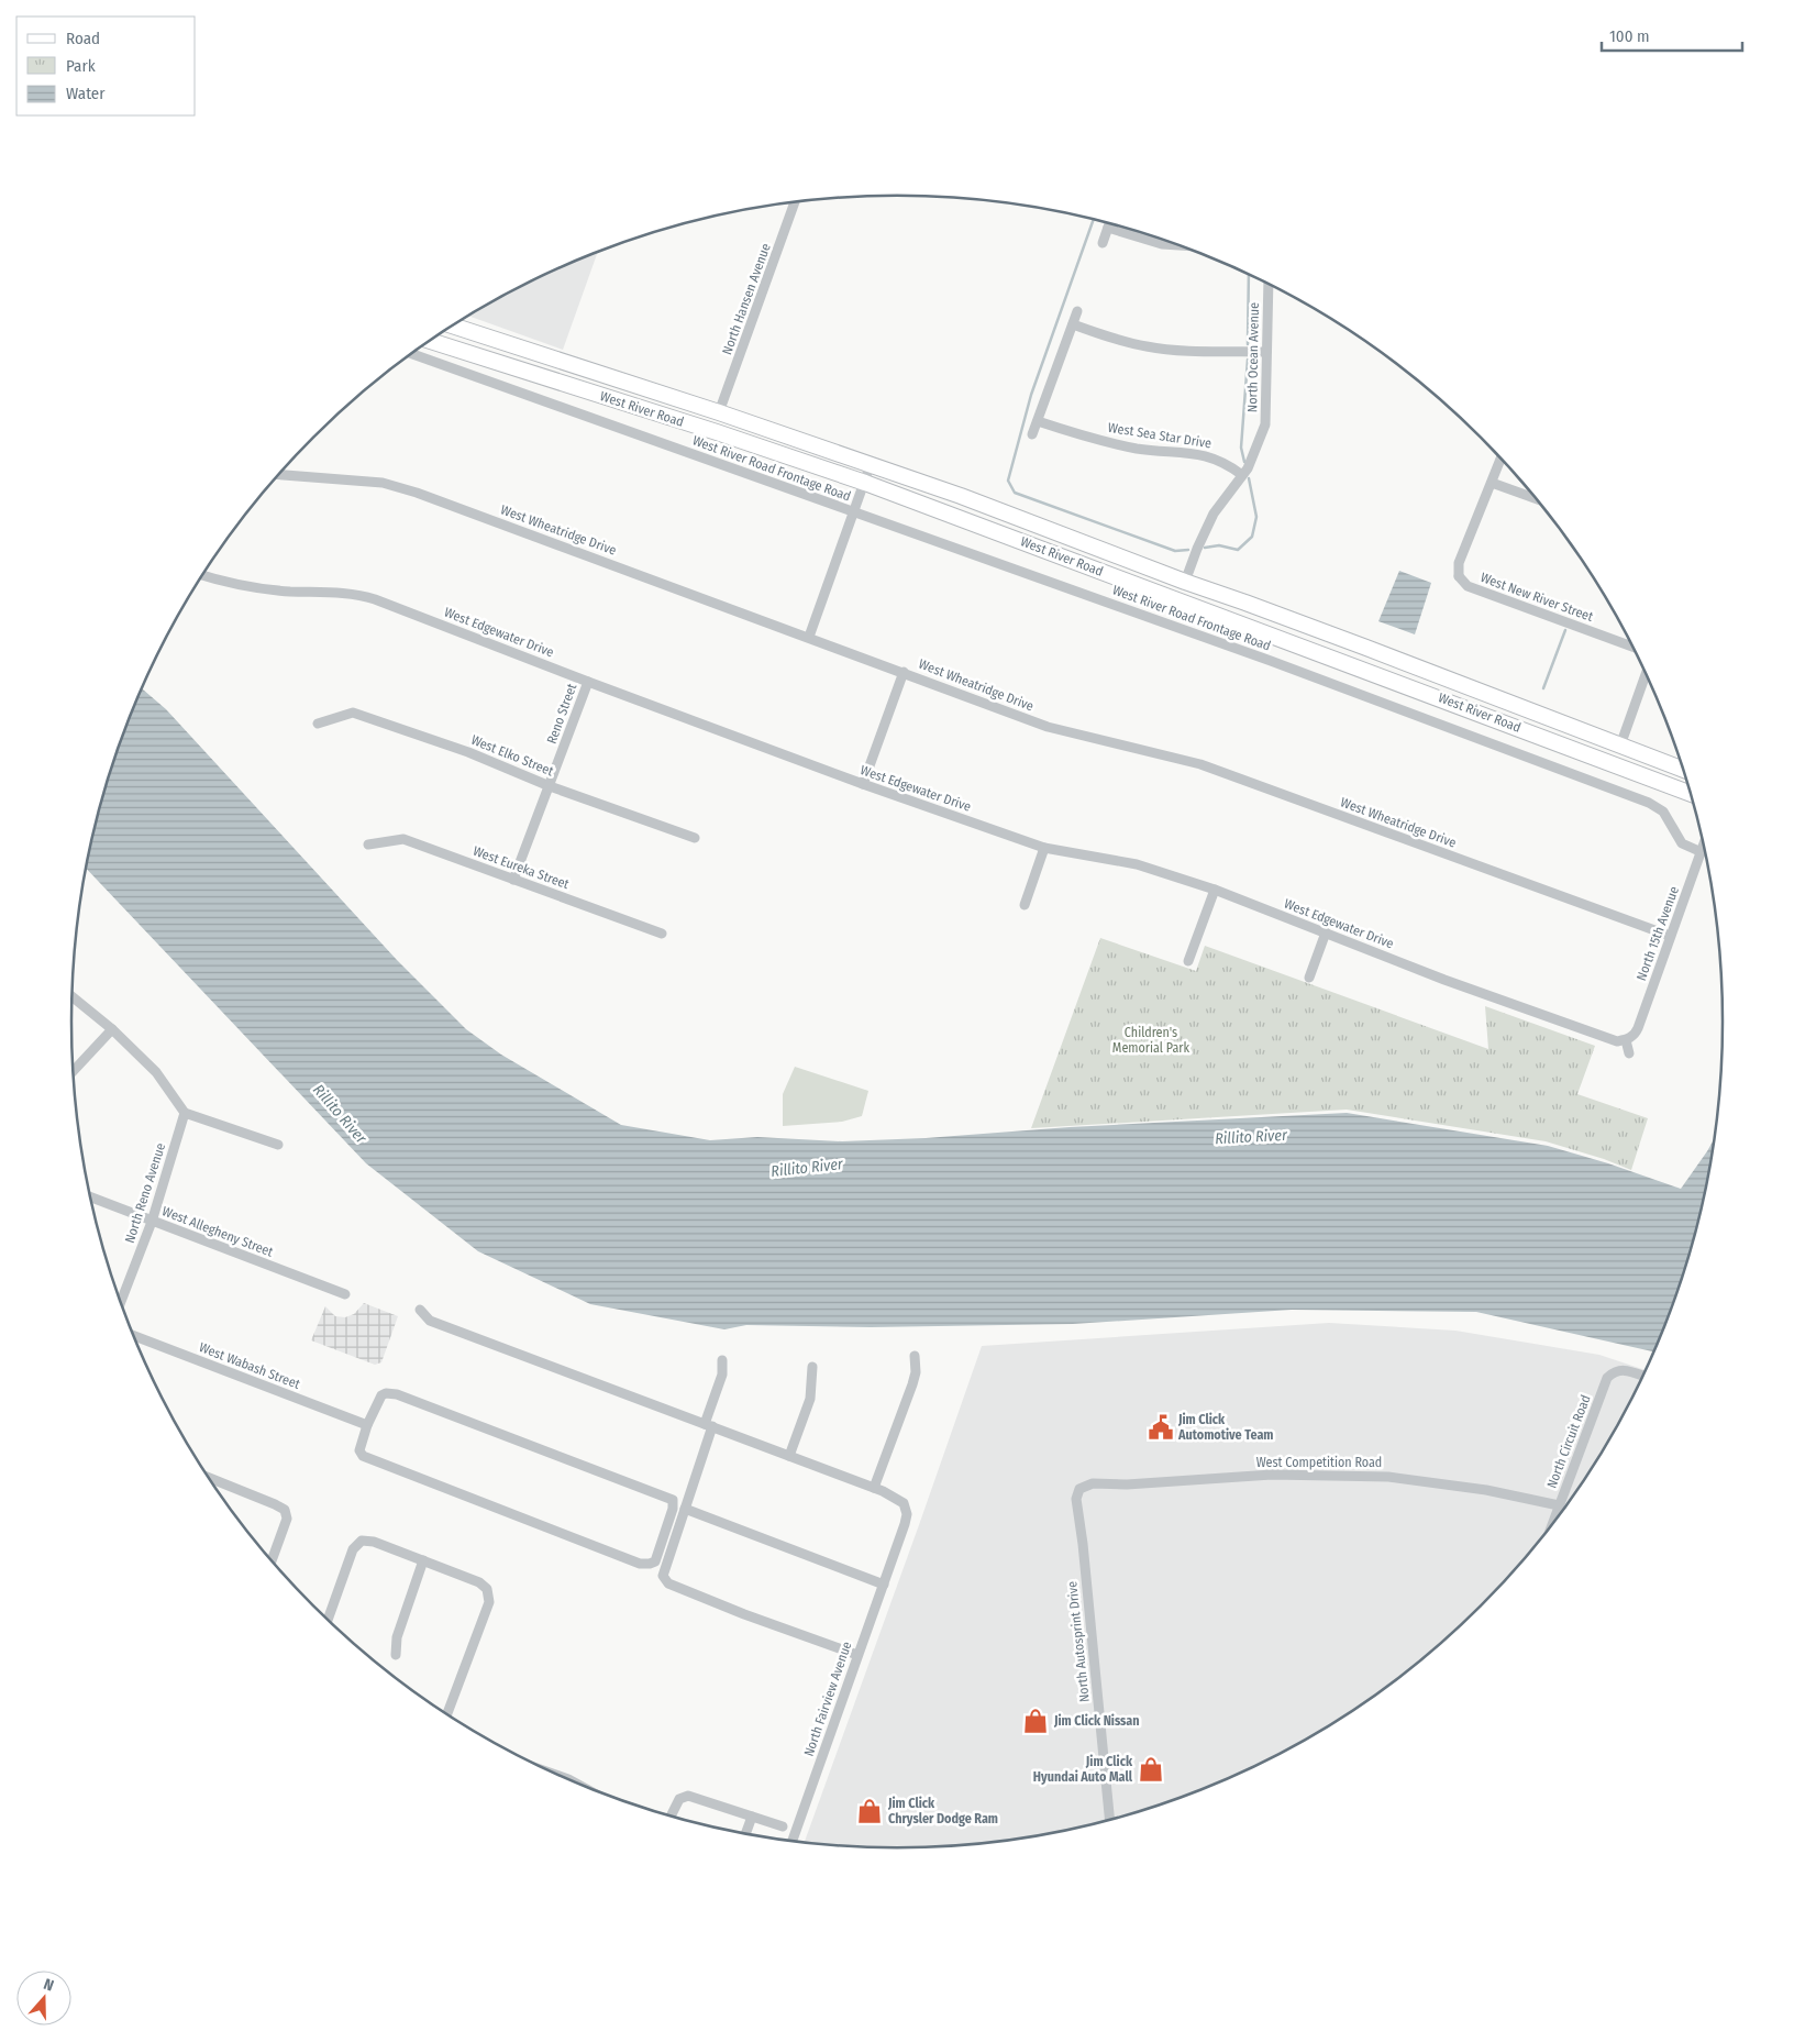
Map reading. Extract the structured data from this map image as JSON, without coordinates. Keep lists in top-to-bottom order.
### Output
{
  "streets": {
    "main road": ["West River Road"],
    "street": [
      "North Hansen Avenue",
      "North Ocean Avenue",
      "West Sea Star Drive",
      "West River Road Frontage Road",
      "West Wheatridge Drive",
      "West New River Street",
      "West Edgewater Drive",
      "Reno Street",
      "West Elko Street",
      "West Eureka Street",
      "North 15th Avenue",
      "North Reno Avenue",
      "West Allegheny Street",
      "West Wabash Street",
      "North Circuit Road",
      "West Competition Road",
      "North Autosprint Drive",
      "North Fairview Avenue"
    ]
  },
  "crossings": [
    ["North Hansen Avenue", "West River Road"],
    ["North Ocean Avenue", "West River Road"],
    ["North Ocean Avenue", "West Sea Star Drive"],
    ["West River Road Frontage Road", "North 15th Avenue"],
    ["West Wheatridge Drive", "North 15th Avenue"],
    ["West Edgewater Drive", "Reno Street"],
    ["West Edgewater Drive", "North 15th Avenue"],
    ["Reno Street", "West Elko Street"],
    ["Reno Street", "West Eureka Street"],
    ["North Reno Avenue", "West Allegheny Street"],
    ["North Circuit Road", "West Competition Road"],
    ["West Competition Road", "North Autosprint Drive"]
  ],
  "water": ["Rillito River"],
  "parks": ["Children's Memorial Park"],
  "places": {
    "public building": ["Jim Click Automotive Team"],
    "shop": ["Jim Click Nissan", "Jim Click Hyundai Auto Mall", "Jim Click Chrysler Dodge Ram"]
  },
  "legend": ["Road", "Park", "Water"],
  "scale_bar": "100 m",
  "north": "top"
}
